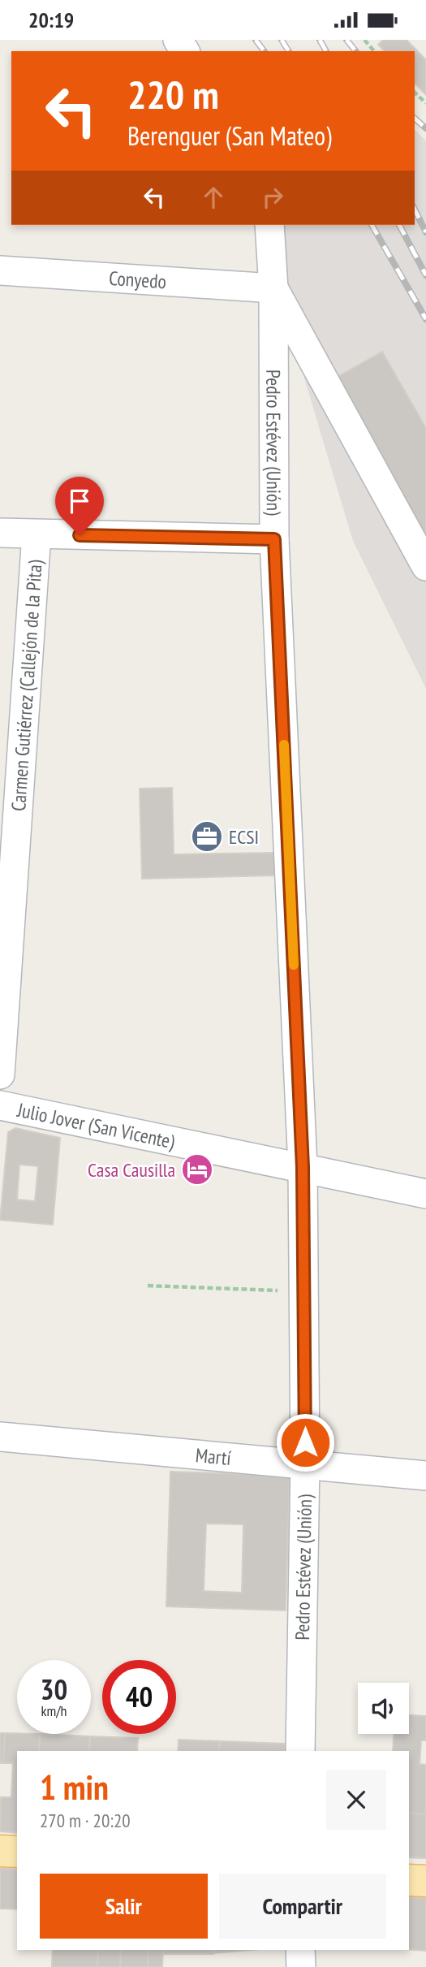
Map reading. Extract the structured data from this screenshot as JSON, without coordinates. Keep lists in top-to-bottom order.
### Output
{
  "streets": {
    "street": [
      "Conyedo",
      "Pedro Estévez (Unión)",
      "Carmen Gutiérrez (Callejón de la Pita)",
      "Julio Jover (San Vicente)",
      "Martí"
    ]
  },
  "crossings": [
    ["Conyedo", "Pedro Estévez (Unión)"],
    ["Pedro Estévez (Unión)", "Julio Jover (San Vicente)"],
    ["Pedro Estévez (Unión)", "Martí"]
  ],
  "places": {
    "office": ["ECSI"],
    "hotel": ["Casa Causilla"]
  },
  "page": {
    "status": "20:19",
    "turn": ["220 m", "Berenguer (San Mateo)"],
    "speed": "30 km/h",
    "limit": "40",
    "heading": ["1 min", "270 m · 20:20"],
    "buttons": ["Salir", "Compartir"]
  }
}
